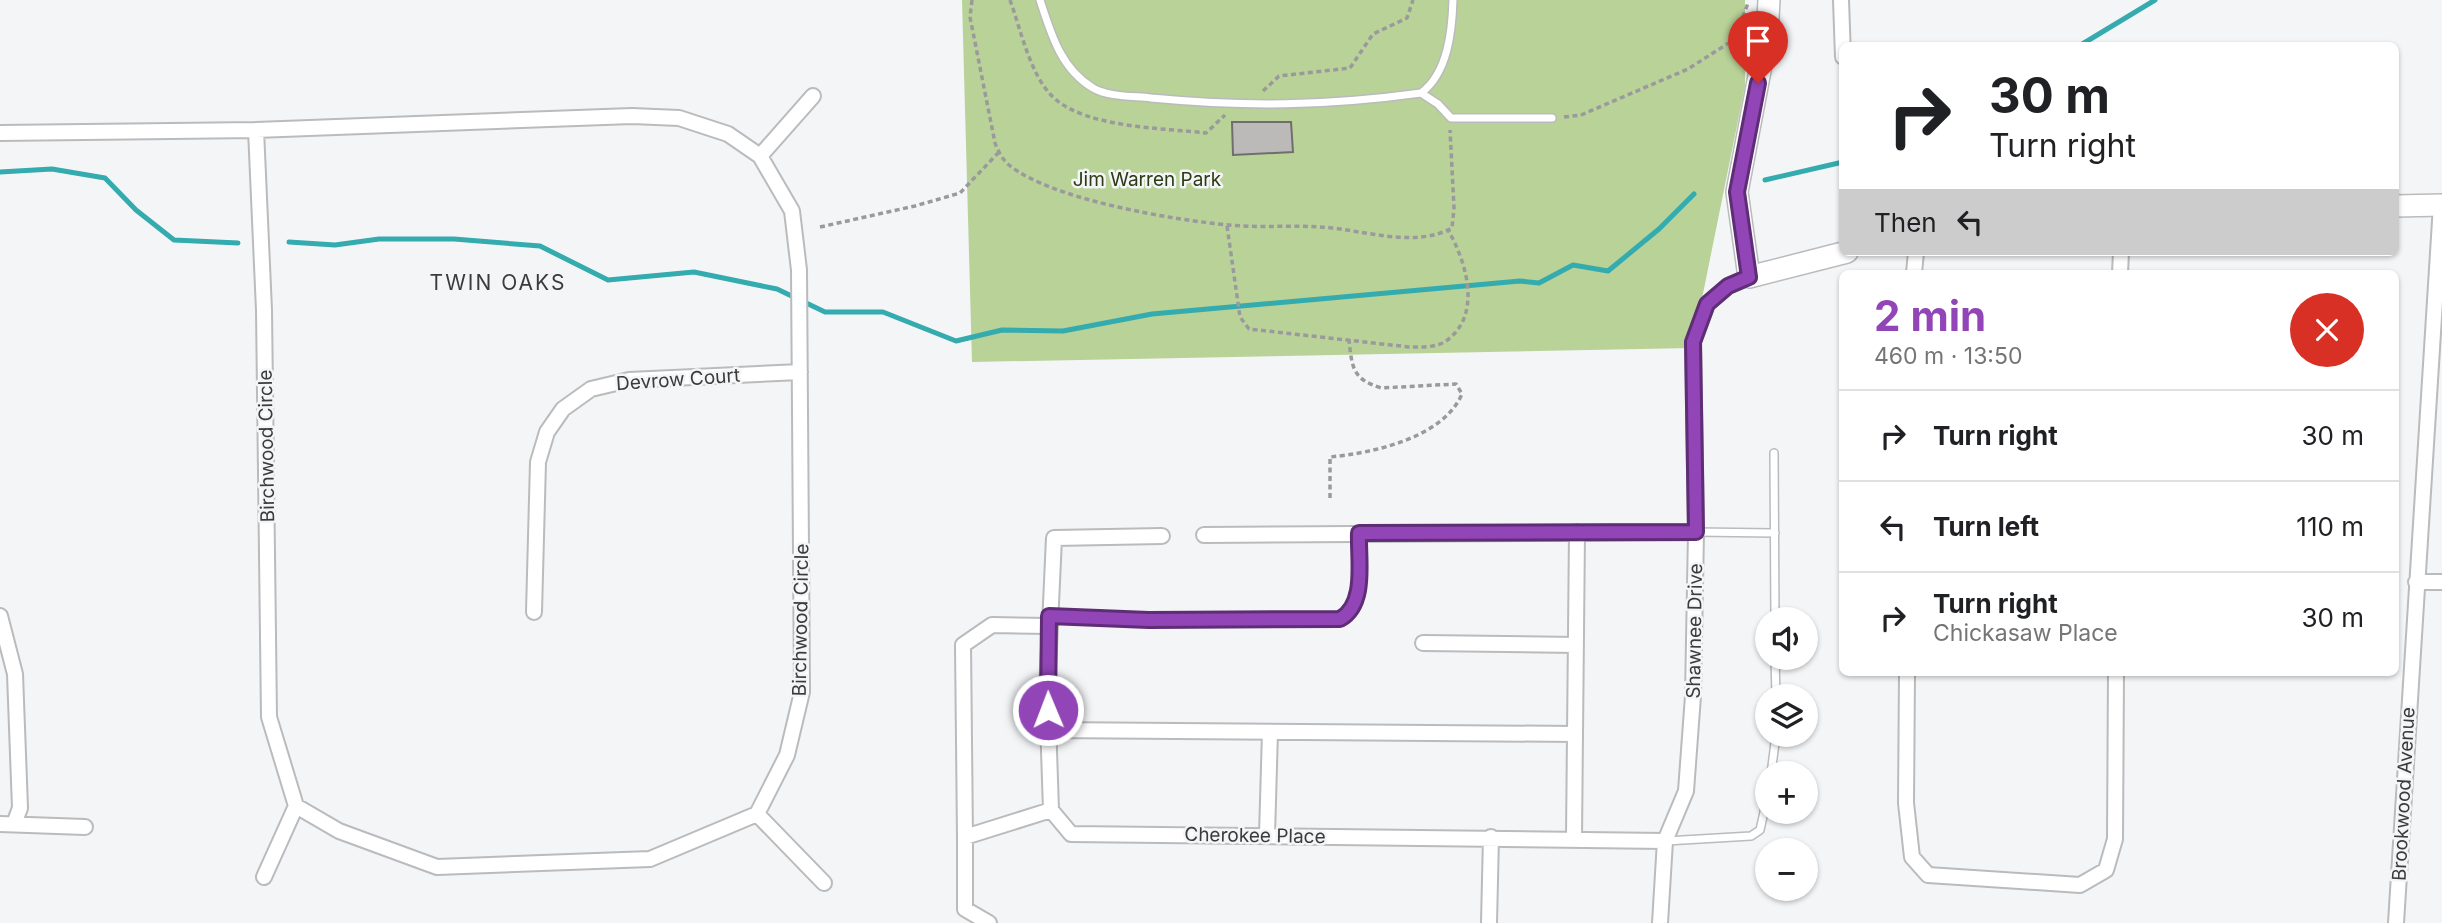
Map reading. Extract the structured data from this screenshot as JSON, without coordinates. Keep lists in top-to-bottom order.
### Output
{
  "streets": {
    "street": [
      "Devrow Court",
      "Birchwood Circle",
      "Shawnee Drive",
      "Brookwood Avenue",
      "Cherokee Place"
    ]
  },
  "crossings": [
    ["Devrow Court", "Birchwood Circle"],
    ["Shawnee Drive", "Cherokee Place"]
  ],
  "districts": ["TWIN OAKS"],
  "parks": ["Jim Warren Park"],
  "page": {
    "turn": ["30 m", "Turn right"],
    "then": "Then",
    "heading": ["2 min", "460 m · 13:50"],
    "list": [
      {
        "name": "Turn right",
        "value": "30 m"
      },
      {
        "name": "Turn left",
        "value": "110 m"
      },
      {
        "name": "Turn right",
        "note": "Chickasaw Place",
        "value": "30 m"
      }
    ],
    "map_buttons": ["+", "−"]
  }
}
